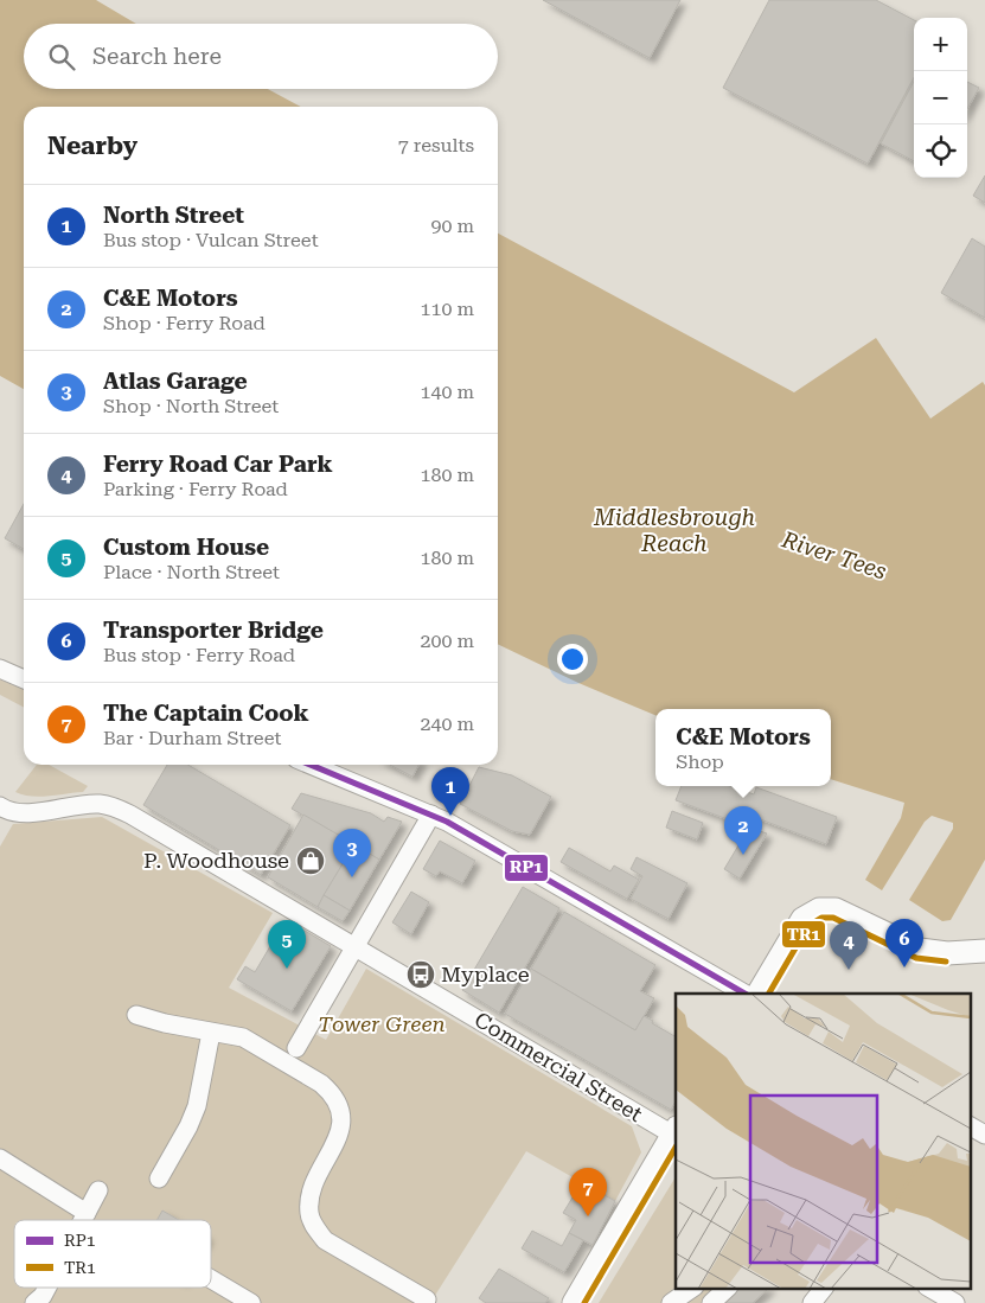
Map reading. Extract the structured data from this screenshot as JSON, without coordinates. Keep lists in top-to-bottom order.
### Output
{
  "streets": {
    "street": ["Commercial Street"]
  },
  "water": ["Middlesbrough Reach", "River Tees"],
  "parks": ["Tower Green"],
  "places": {
    "shop": ["P. Woodhouse"],
    "bus stop": ["Myplace"]
  },
  "lines": ["transit line RP1", "transit line TR1"],
  "legend": ["RP1", "TR1"],
  "page": {
    "map_buttons": ["+", "−"],
    "search": "Search here",
    "heading": ["Nearby", "7 results"],
    "list": [
      {
        "mark": "1",
        "name": "North Street",
        "note": "Bus stop · Vulcan Street",
        "value": "90 m"
      },
      {
        "mark": "2",
        "name": "C&E Motors",
        "note": "Shop · Ferry Road",
        "value": "110 m"
      },
      {
        "mark": "3",
        "name": "Atlas Garage",
        "note": "Shop · North Street",
        "value": "140 m"
      },
      {
        "mark": "4",
        "name": "Ferry Road Car Park",
        "note": "Parking · Ferry Road",
        "value": "180 m"
      },
      {
        "mark": "5",
        "name": "Custom House",
        "note": "Place · North Street",
        "value": "180 m"
      },
      {
        "mark": "6",
        "name": "Transporter Bridge",
        "note": "Bus stop · Ferry Road",
        "value": "200 m"
      },
      {
        "mark": "7",
        "name": "The Captain Cook",
        "note": "Bar · Durham Street",
        "value": "240 m"
      }
    ],
    "popup": ["C&E Motors", "Shop"],
    "pins": [
      "1",
      "2",
      "3",
      "6",
      "5",
      "4",
      "7"
    ]
  }
}
